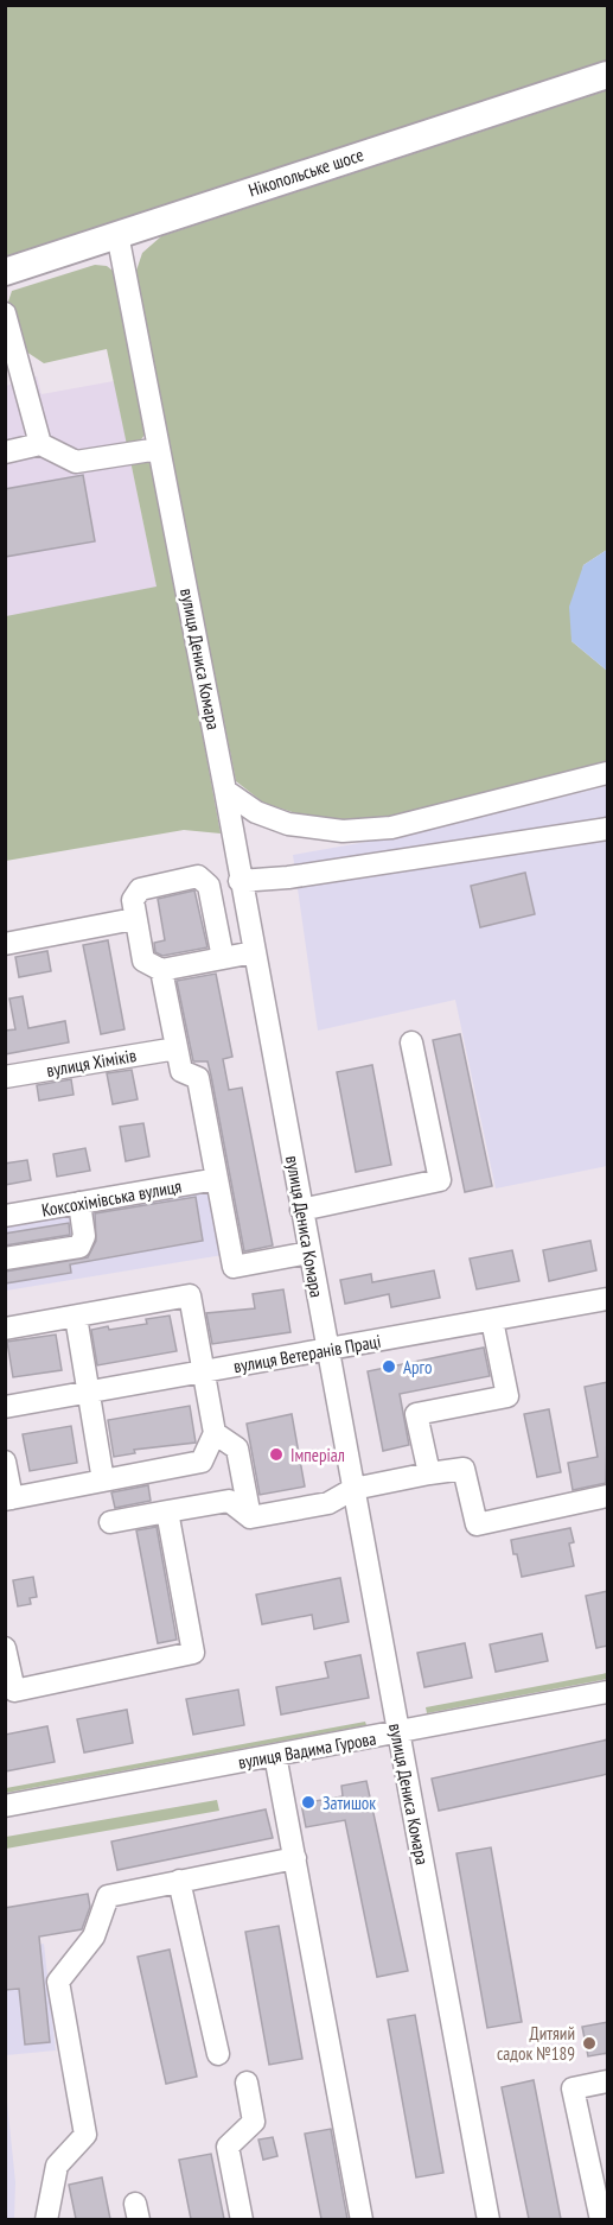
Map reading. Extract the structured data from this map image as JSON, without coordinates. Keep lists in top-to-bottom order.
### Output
{
  "streets": {
    "main road": ["Нікопольське шосе"],
    "street": [
      "вулиця Дениса Комара",
      "вулиця Хіміків",
      "Коксохімівська вулиця",
      "вулиця Ветеранів Праці",
      "вулиця Вадима Гурова"
    ]
  },
  "crossings": [
    ["Нікопольське шосе", "вулиця Дениса Комара"],
    ["вулиця Дениса Комара", "вулиця Ветеранів Праці"],
    ["вулиця Дениса Комара", "вулиця Вадима Гурова"]
  ],
  "places": [
    "Арго",
    "Імперіал",
    "Затишок",
    "Дитяий садок №189"
  ]
}
